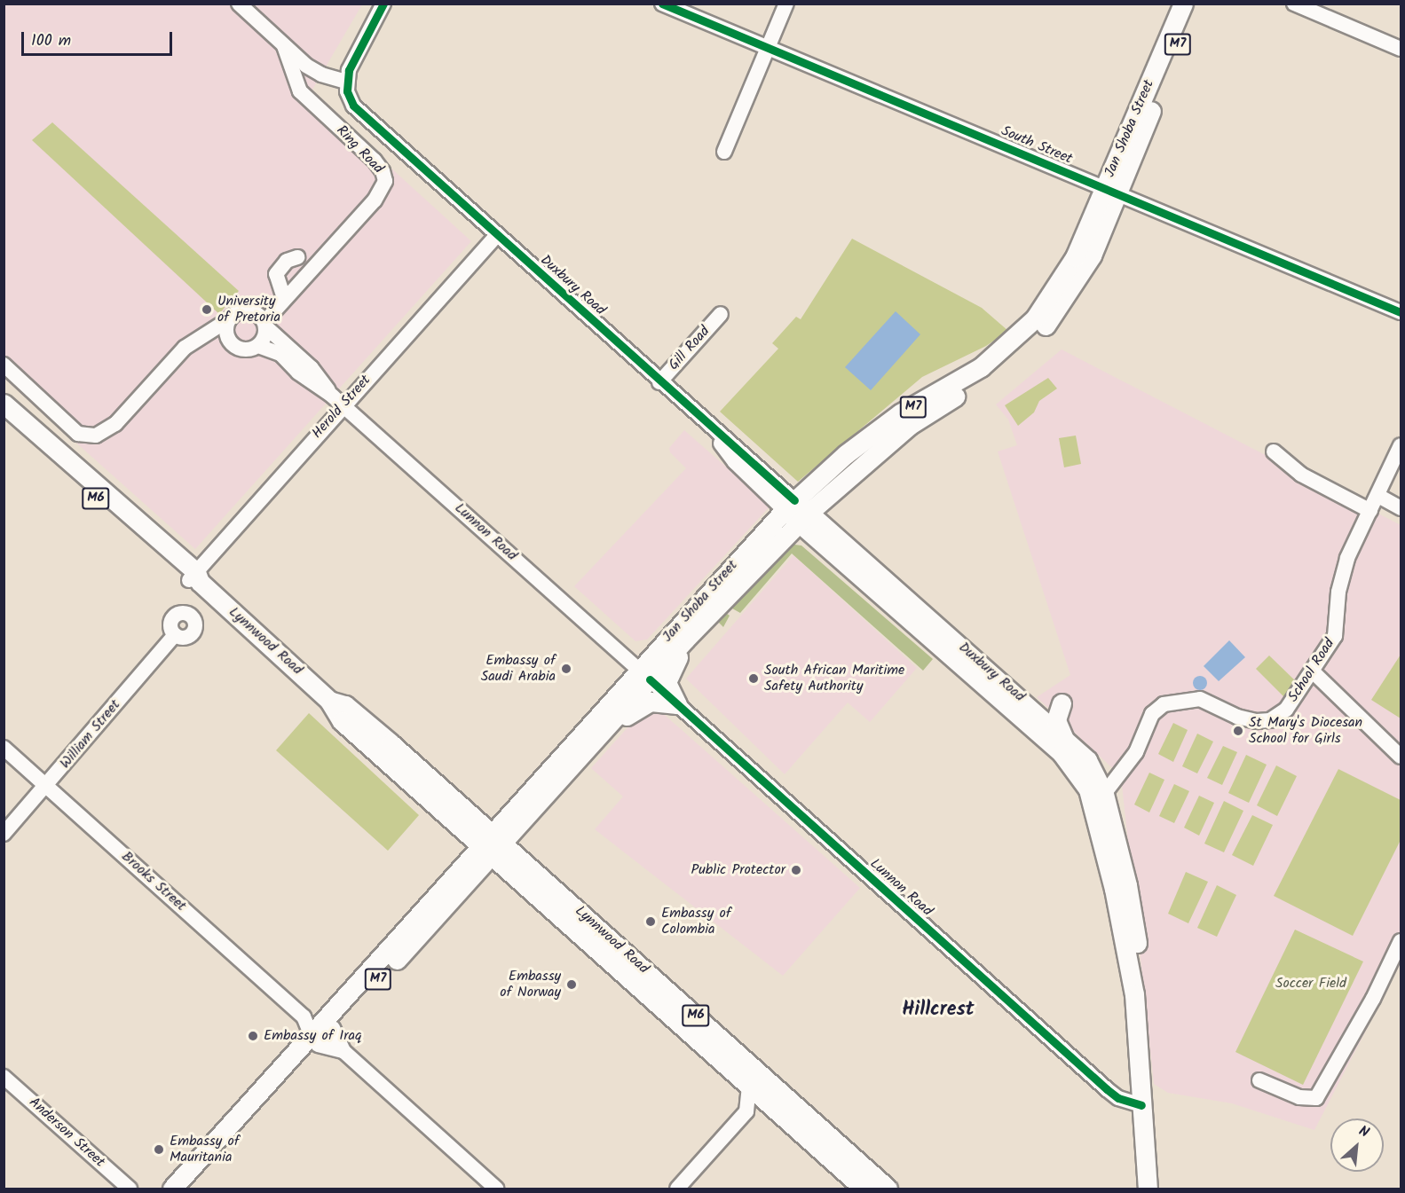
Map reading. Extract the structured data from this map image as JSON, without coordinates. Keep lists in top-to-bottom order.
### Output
{
  "streets": {
    "main road": [
      "M7",
      "Jan Shoba Street",
      "Duxbury Road",
      "M6",
      "Lynnwood Road"
    ],
    "street": [
      "South Street",
      "Ring Road",
      "Gill Road",
      "Herold Street",
      "Lunnon Road",
      "School Road",
      "William Street",
      "Brooks Street",
      "Anderson Street"
    ]
  },
  "crossings": [
    ["Jan Shoba Street", "South Street"],
    ["Jan Shoba Street", "Duxbury Road"],
    ["Jan Shoba Street", "Lunnon Road"],
    ["Jan Shoba Street", "Lynnwood Road"],
    ["Jan Shoba Street", "Brooks Street"],
    ["Ring Road", "Duxbury Road"],
    ["Ring Road", "Lunnon Road"],
    ["Duxbury Road", "Gill Road"],
    ["Duxbury Road", "Herold Street"],
    ["Duxbury Road", "Lunnon Road"],
    ["Duxbury Road", "School Road"],
    ["Herold Street", "Lunnon Road"],
    ["Herold Street", "Lynnwood Road"],
    ["William Street", "Brooks Street"]
  ],
  "districts": ["Hillcrest"],
  "parks": ["Soccer Field"],
  "places": [
    "University of Pretoria",
    "Embassy of Saudi Arabia",
    "South African Maritime Safety Authority",
    "St Mary's Diocesan School for Girls",
    "Public Protector",
    "Embassy of Colombia",
    "Embassy of Norway",
    "Embassy of Iraq",
    "Embassy of Mauritania"
  ],
  "scale_bar": "100 m",
  "north": "top right"
}
